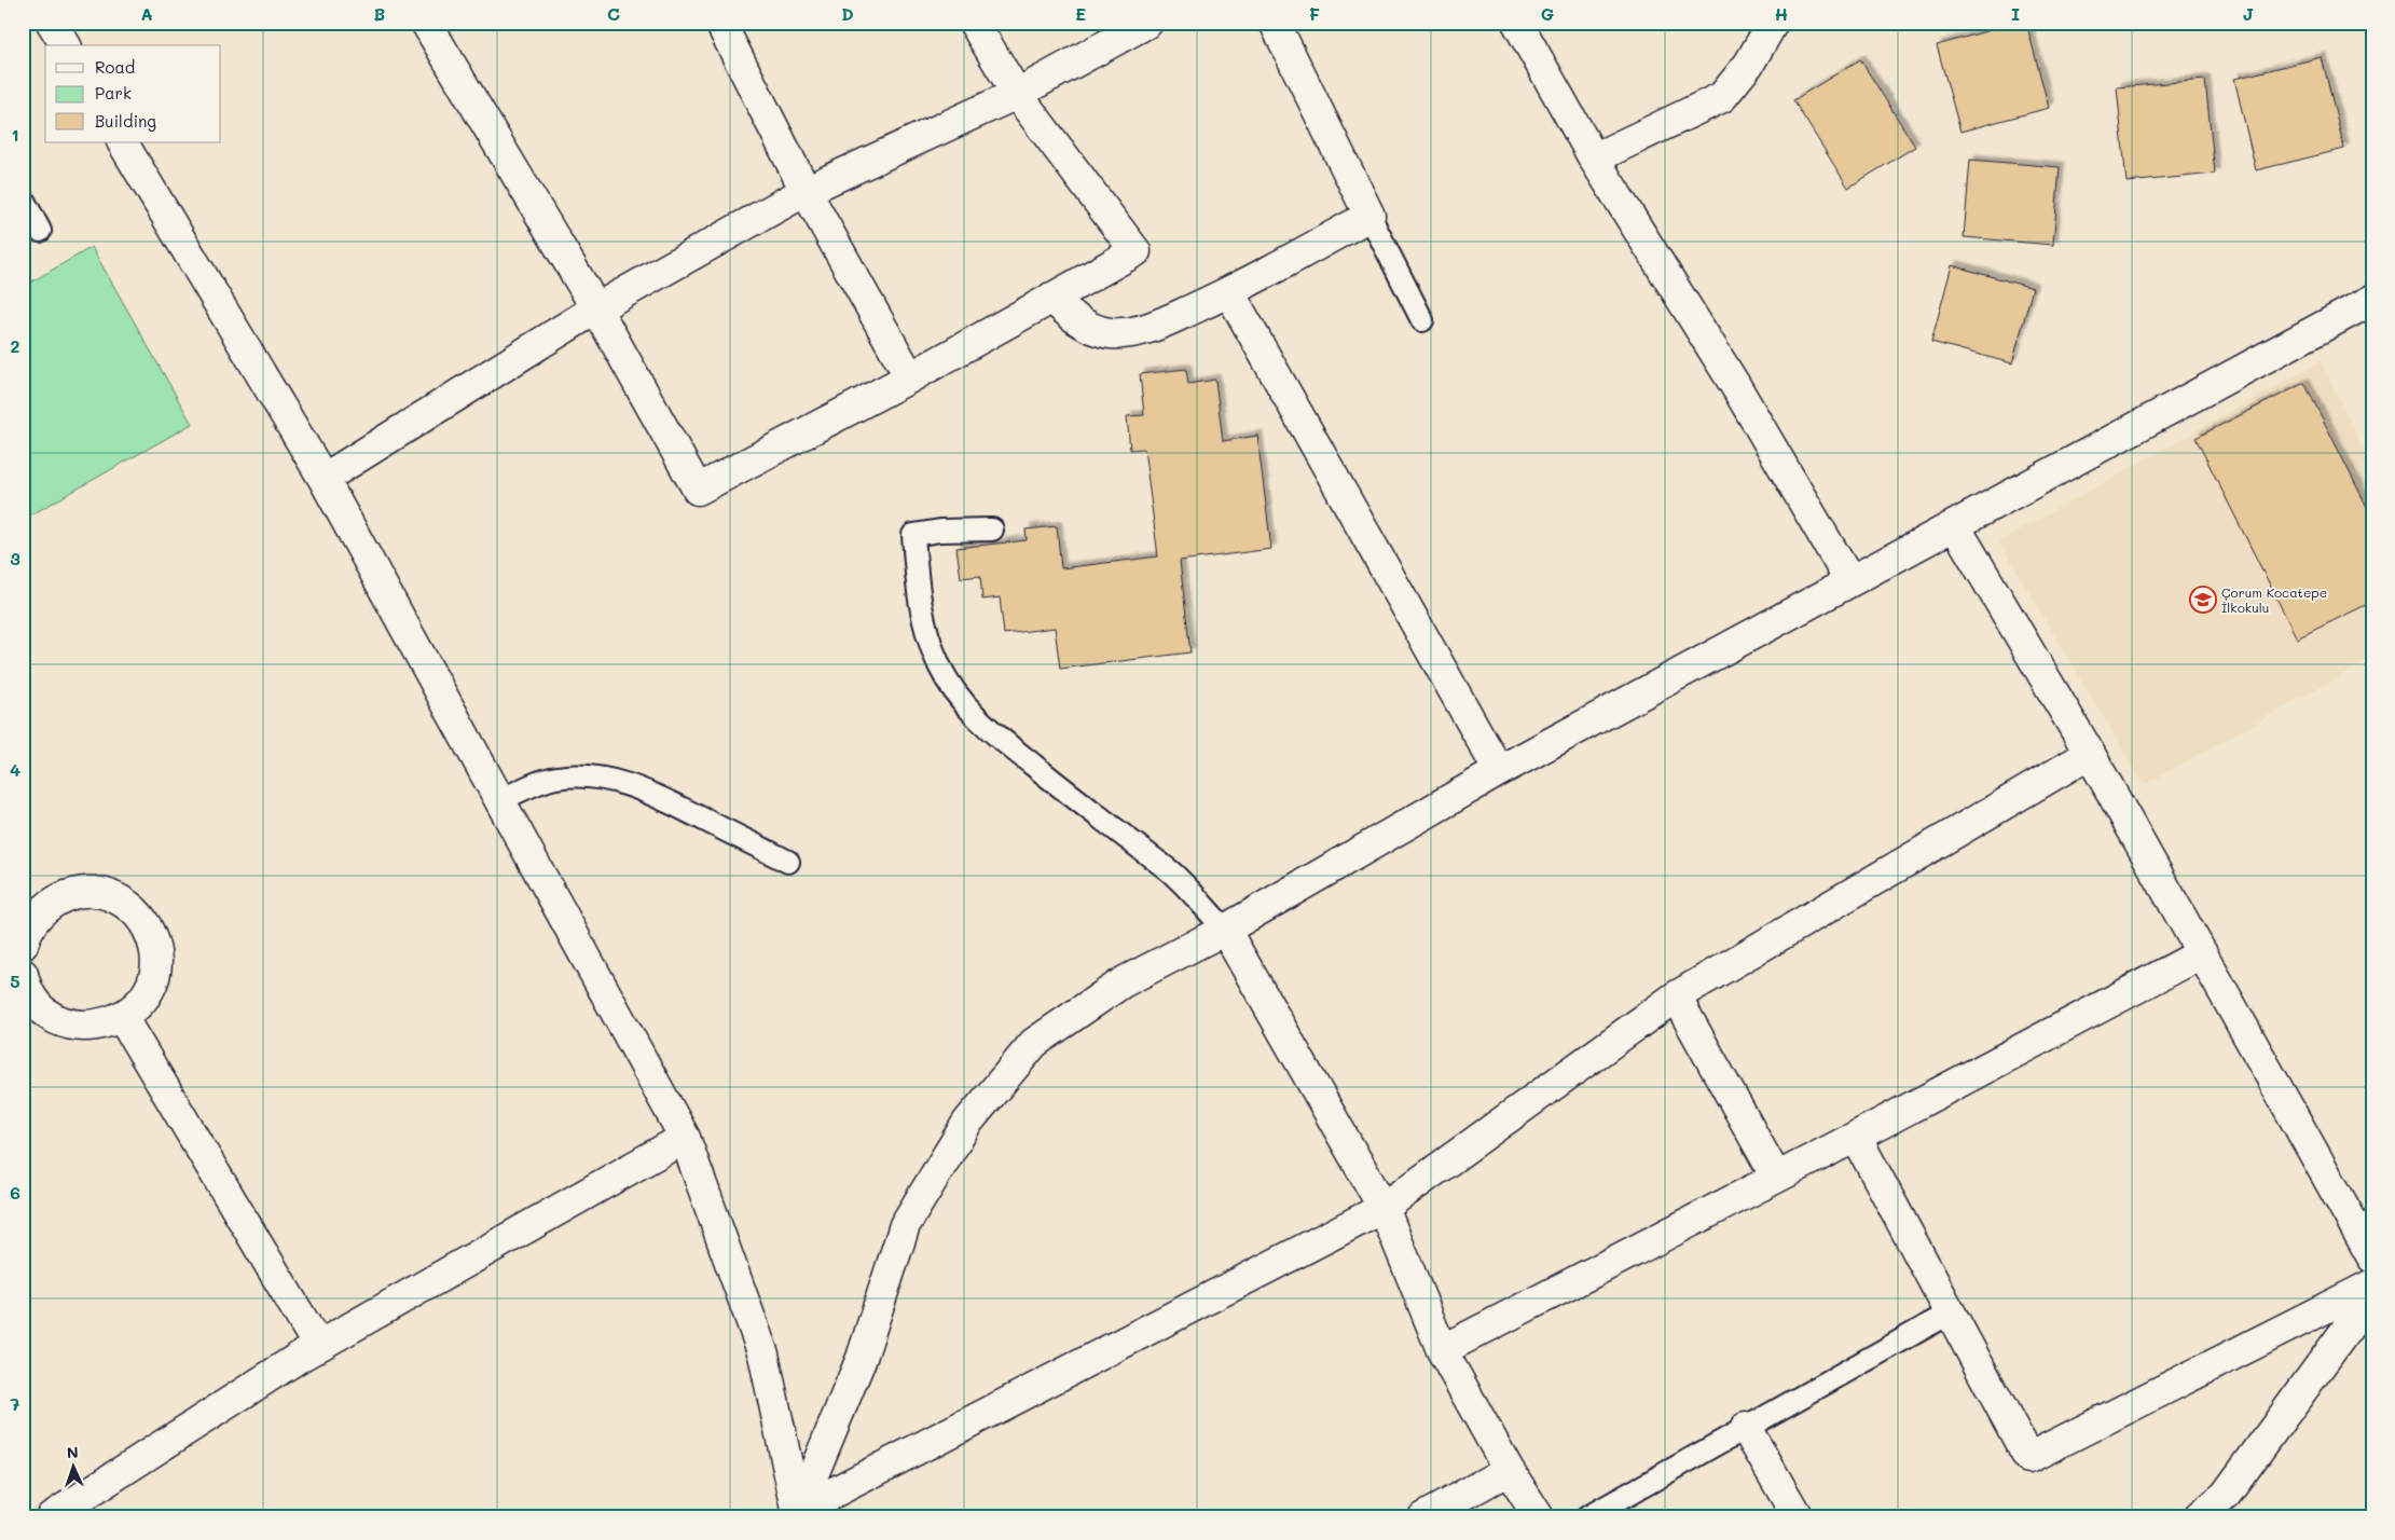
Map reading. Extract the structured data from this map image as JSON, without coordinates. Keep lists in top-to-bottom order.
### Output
{
  "places": {
    "school or university": ["Çorum Kocatepe İlkokulu"]
  },
  "legend": ["Road", "Park", "Building"],
  "north": "top",
  "grid": {
    "columns": [
      "A",
      "B",
      "C",
      "D",
      "E",
      "F",
      "G",
      "H",
      "I",
      "J"
    ],
    "rows": [
      "1",
      "2",
      "3",
      "4",
      "5",
      "6",
      "7"
    ]
  }
}
